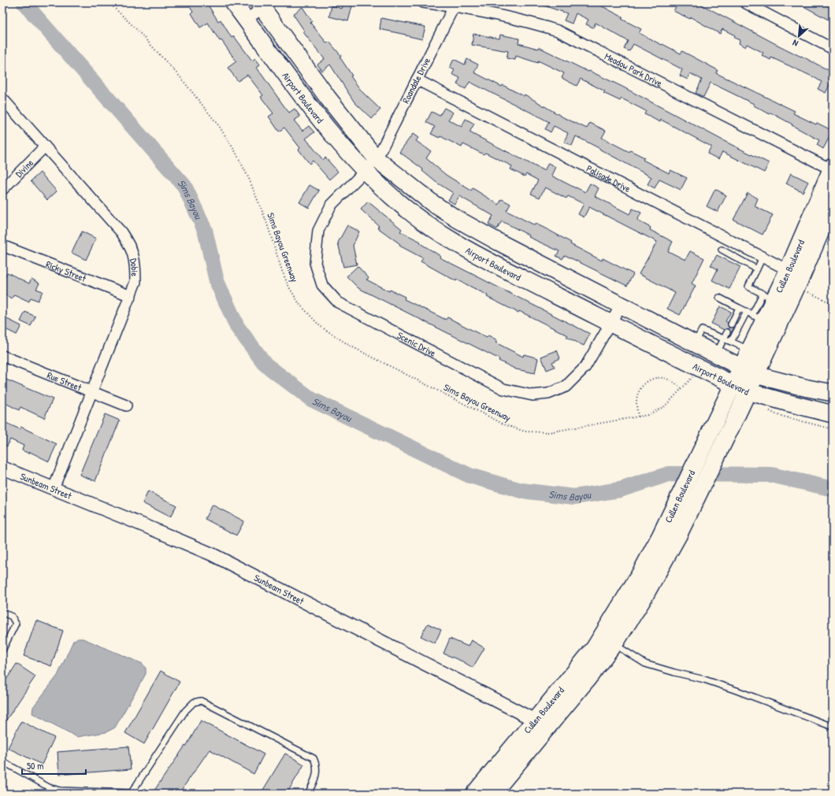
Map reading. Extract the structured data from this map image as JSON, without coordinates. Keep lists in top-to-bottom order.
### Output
{
  "streets": {
    "main road": ["Airport Boulevard", "Cullen Boulevard"],
    "street": [
      "Meadow Park Drive",
      "Roandale Drive",
      "Divine",
      "Palisade Drive",
      "Dobie",
      "Ricky Street",
      "Scenic Drive",
      "Rue Street",
      "Sunbeam Street"
    ],
    "path": ["Sims Bayou Greenway"]
  },
  "crossings": [
    ["Meadow Park Drive", "Roandale Drive"],
    ["Meadow Park Drive", "Cullen Boulevard"],
    ["Roandale Drive", "Airport Boulevard"],
    ["Roandale Drive", "Palisade Drive"],
    ["Roandale Drive", "Scenic Drive"],
    ["Airport Boulevard", "Cullen Boulevard"],
    ["Airport Boulevard", "Scenic Drive"],
    ["Divine", "Dobie"],
    ["Palisade Drive", "Cullen Boulevard"],
    ["Cullen Boulevard", "Sunbeam Street"],
    ["Dobie", "Ricky Street"],
    ["Dobie", "Rue Street"],
    ["Dobie", "Sunbeam Street"]
  ],
  "water": ["Sims Bayou"],
  "scale_bar": "50 m",
  "north": "bottom left"
}
